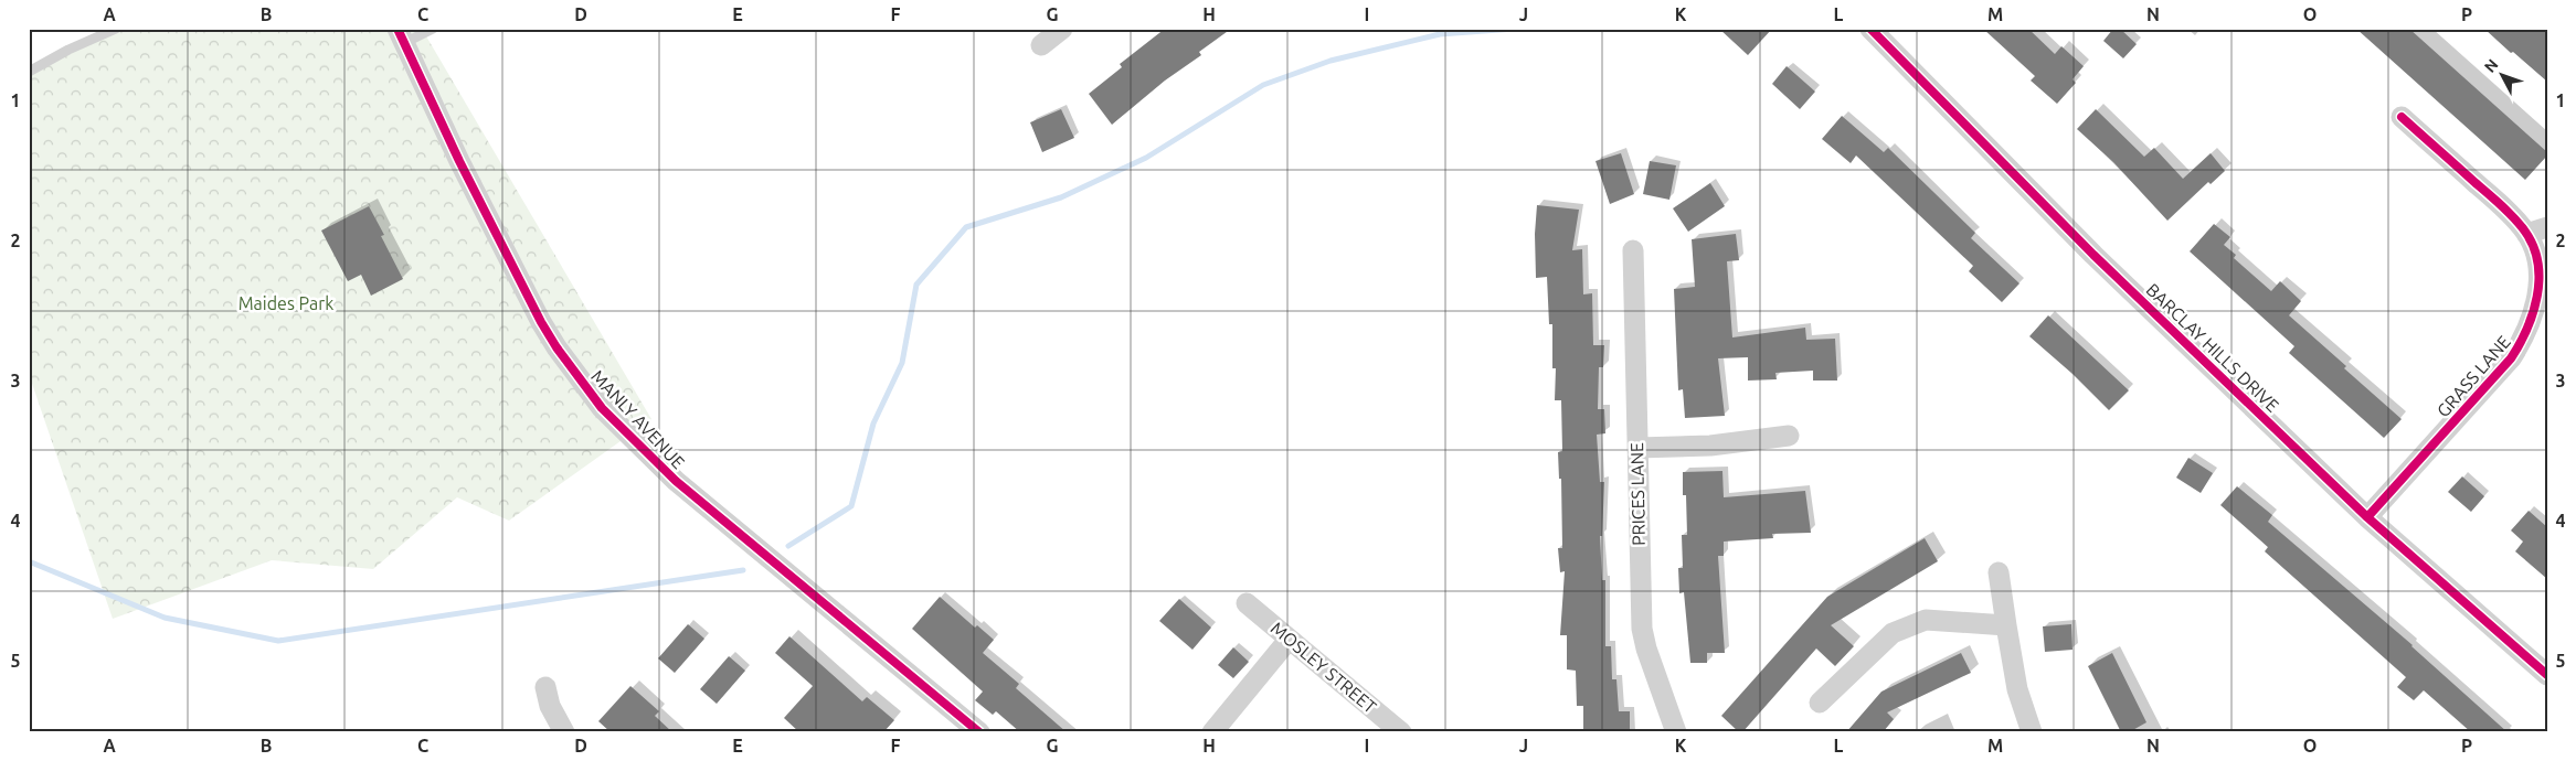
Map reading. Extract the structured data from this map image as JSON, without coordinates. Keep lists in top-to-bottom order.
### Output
{
  "streets": {
    "street": [
      "BARCLAY HILLS DRIVE",
      "GRASS LANE",
      "MANLY AVENUE",
      "PRICES LANE",
      "MOSLEY STREET"
    ]
  },
  "crossings": [
    ["BARCLAY HILLS DRIVE", "GRASS LANE"]
  ],
  "parks": ["Maides Park"],
  "north": "top left",
  "grid": {
    "columns": [
      "A",
      "B",
      "C",
      "D",
      "E",
      "F",
      "G",
      "H",
      "I",
      "J",
      "K",
      "L",
      "M",
      "N",
      "O",
      "P"
    ],
    "rows": [
      "1",
      "2",
      "3",
      "4",
      "5"
    ]
  }
}
